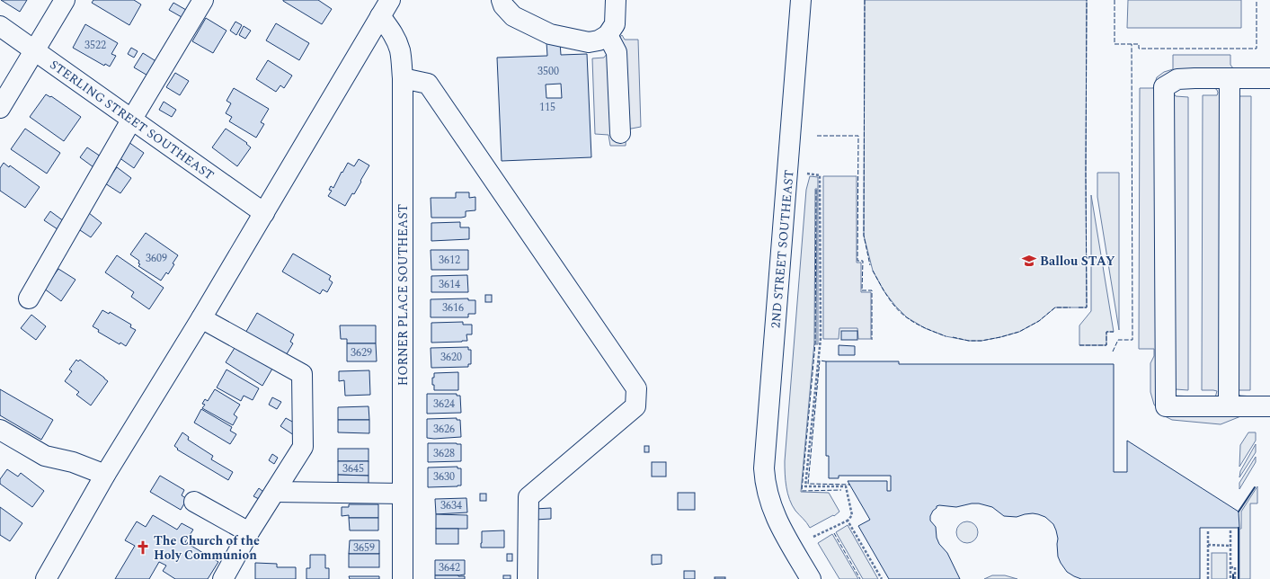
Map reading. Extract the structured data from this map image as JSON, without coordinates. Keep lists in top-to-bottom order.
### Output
{
  "streets": {
    "street": ["STERLING STREET SOUTHEAST", "2ND STREET SOUTHEAST", "HORNER PLACE SOUTHEAST"]
  },
  "places": {
    "school or university": ["Ballou STAY"],
    "church": ["The Church of the Holy Communion"]
  },
  "house_numbers": [
    "3522",
    "3500",
    "115",
    "3609",
    "3612",
    "3614",
    "3616",
    "3629",
    "3620",
    "3624",
    "3626",
    "3628",
    "3645",
    "3630",
    "3634",
    "3659",
    "3642"
  ]
}
